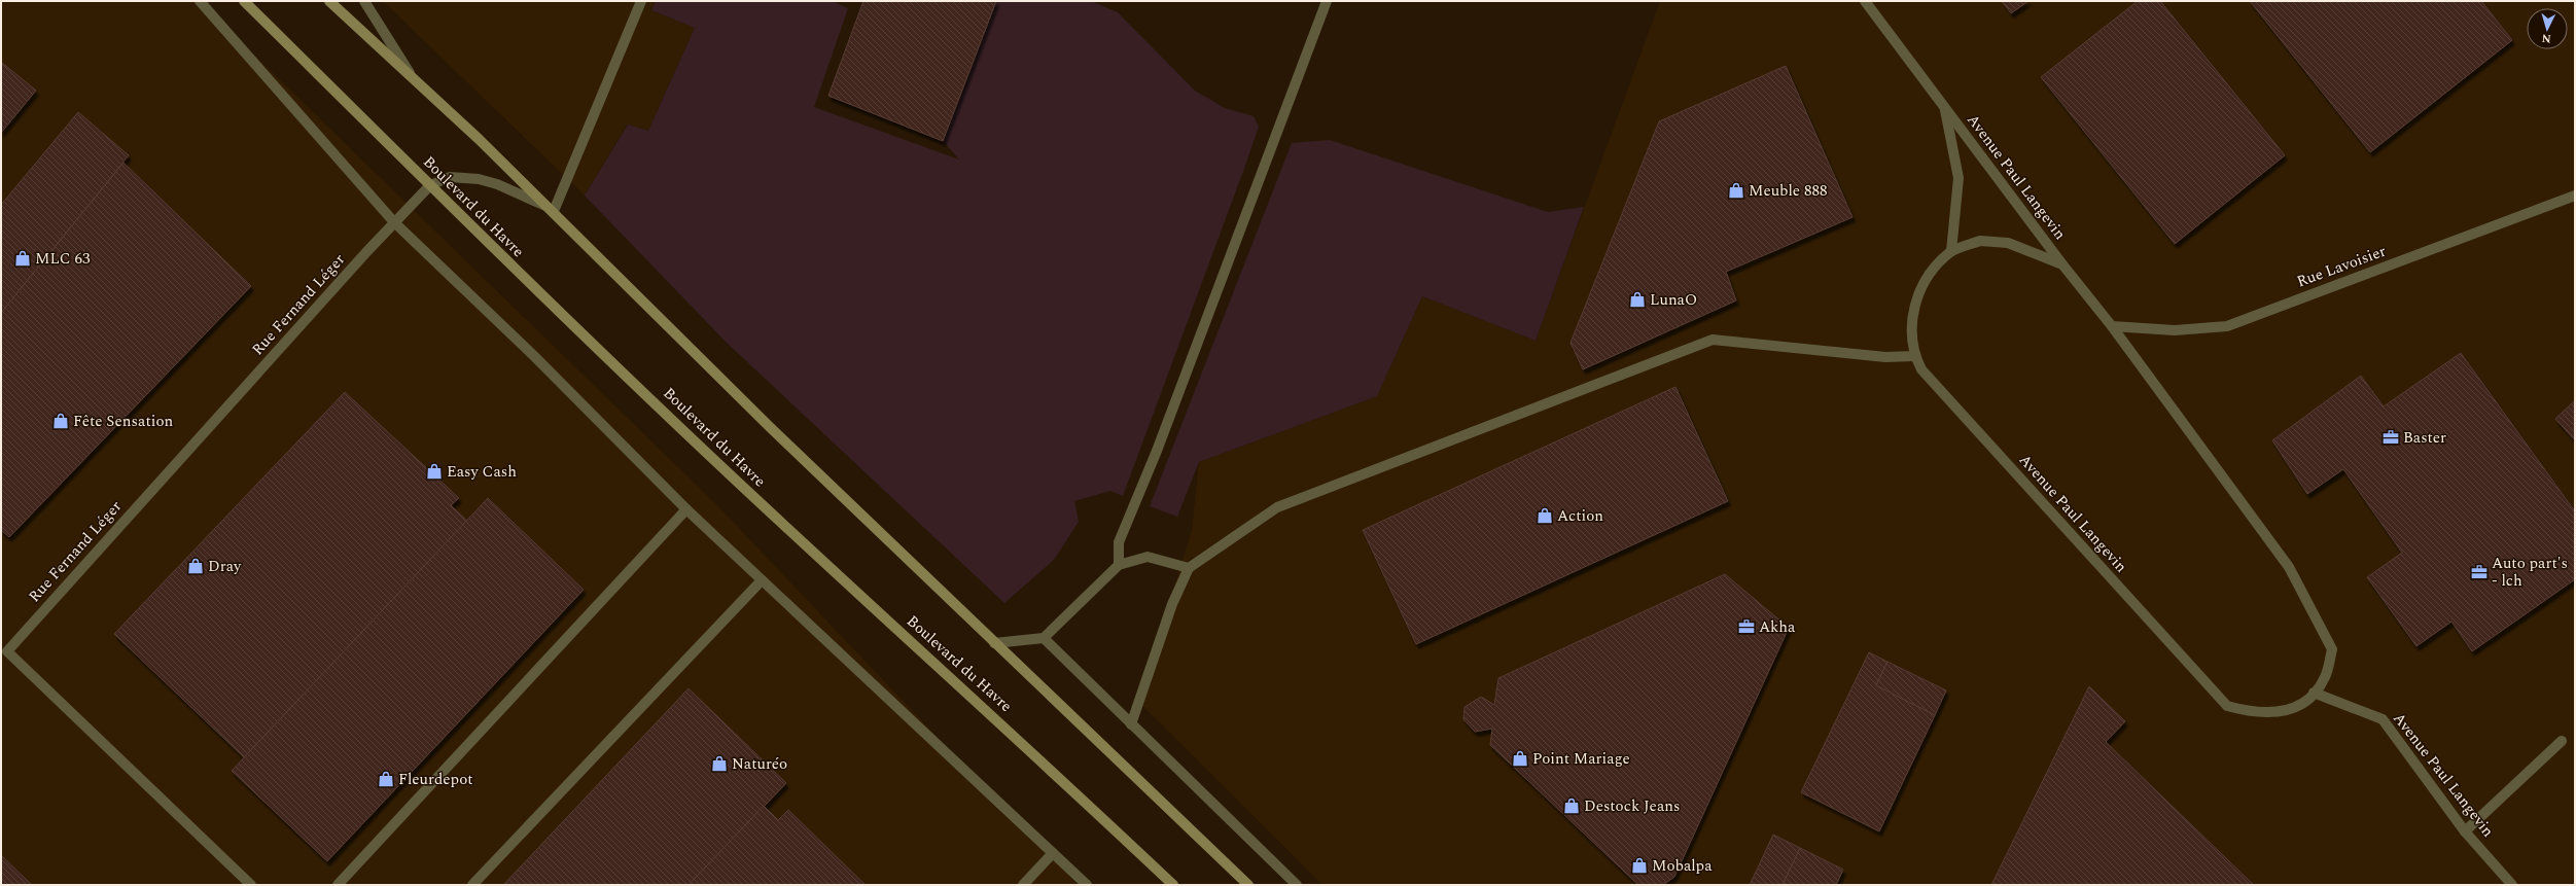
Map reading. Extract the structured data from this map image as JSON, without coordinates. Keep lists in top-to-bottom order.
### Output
{
  "streets": {
    "main road": ["Boulevard du Havre"],
    "street": ["Avenue Paul Langevin", "Rue Lavoisier", "Rue Fernand Léger"]
  },
  "crossings": [
    ["Avenue Paul Langevin", "Rue Lavoisier"]
  ],
  "places": {
    "shop": [
      "Meuble 888",
      "MLC 63",
      "LunaO",
      "Fête Sensation",
      "Easy Cash",
      "Action",
      "Dray",
      "Point Mariage",
      "Naturéo",
      "Fleurdepot",
      "Destock Jeans",
      "Mobalpa"
    ],
    "office": ["Baster", "Auto part's - lch", "Akha"]
  },
  "north": "bottom"
}
